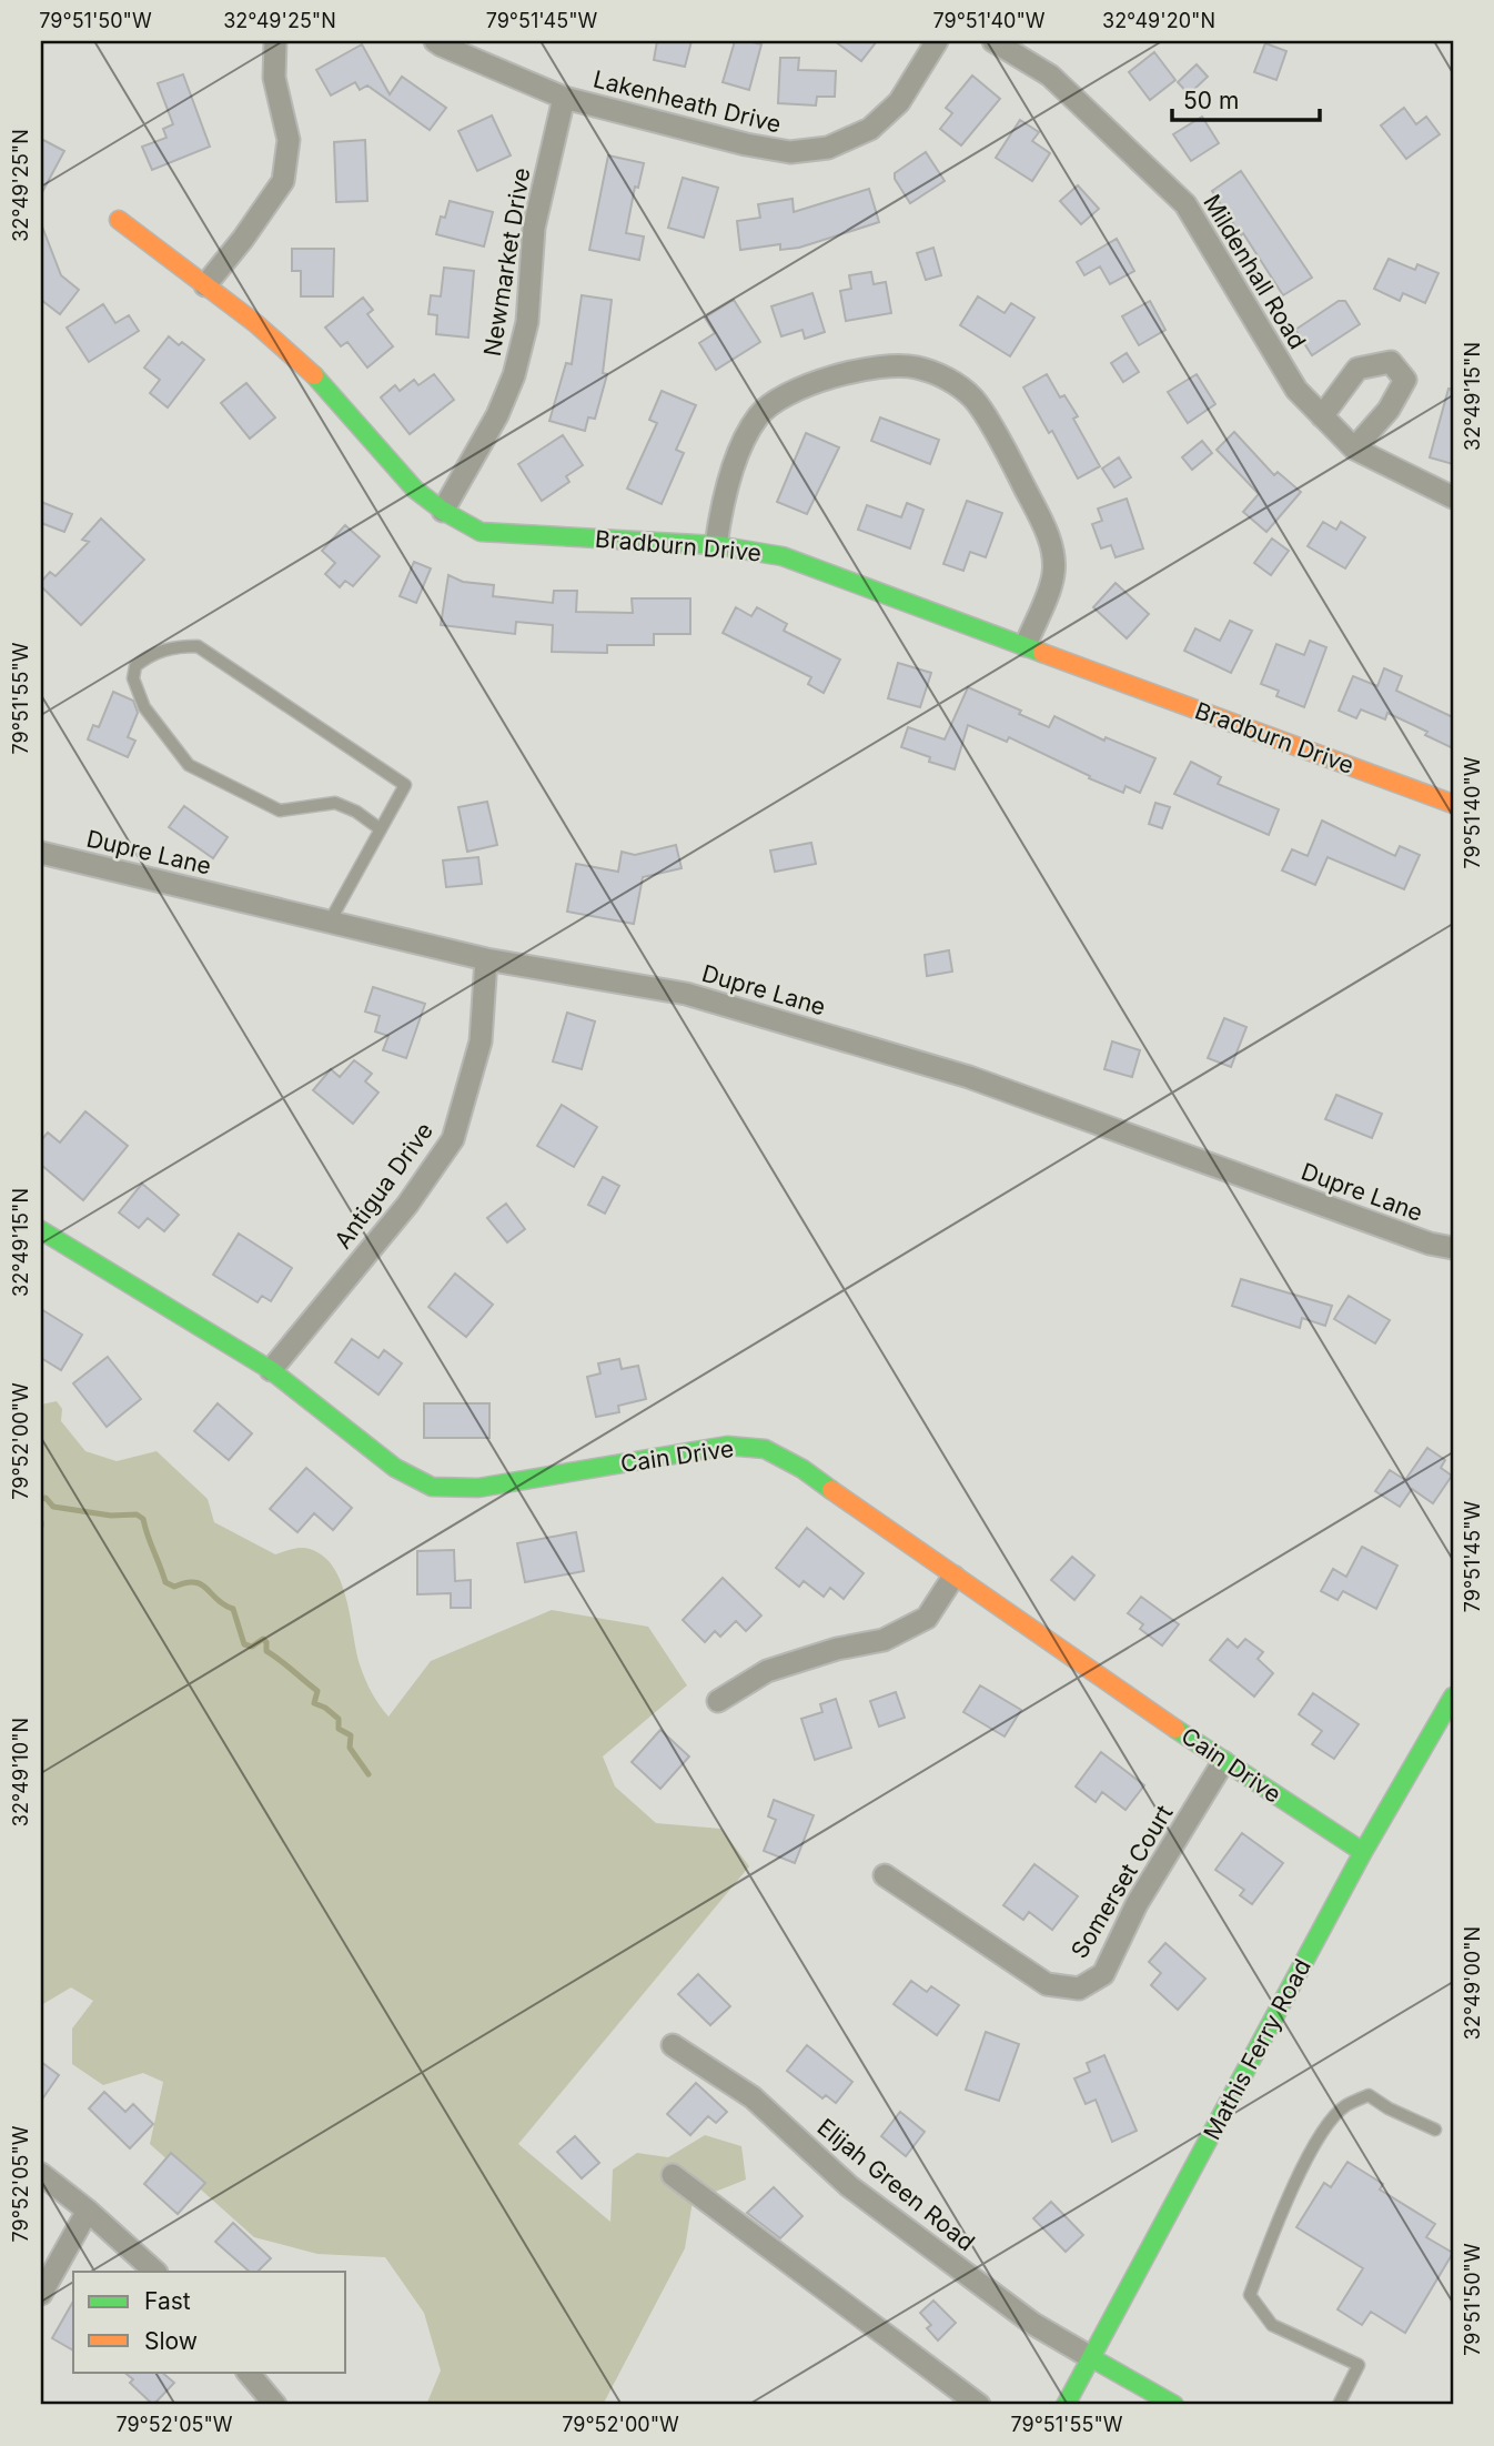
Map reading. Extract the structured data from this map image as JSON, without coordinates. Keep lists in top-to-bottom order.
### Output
{
  "streets": {
    "street": [
      "Lakenheath Drive",
      "Newmarket Drive",
      "Mildenhall Road",
      "Bradburn Drive",
      "Dupre Lane",
      "Antigua Drive",
      "Cain Drive",
      "Somerset Court",
      "Mathis Ferry Road",
      "Elijah Green Road"
    ]
  },
  "crossings": [
    ["Lakenheath Drive", "Newmarket Drive"],
    ["Newmarket Drive", "Bradburn Drive"],
    ["Dupre Lane", "Antigua Drive"],
    ["Antigua Drive", "Cain Drive"],
    ["Cain Drive", "Somerset Court"],
    ["Cain Drive", "Mathis Ferry Road"],
    ["Mathis Ferry Road", "Elijah Green Road"]
  ],
  "legend": ["Fast", "Slow"],
  "scale_bar": "50 m",
  "coordinates": [
    "79°51'50\"W",
    "32°49'25\"N",
    "79°51'45\"W",
    "79°51'40\"W",
    "32°49'20\"N",
    "32°49'15\"N",
    "79°51'55\"W",
    "79°52'00\"W",
    "32°49'10\"N",
    "32°49'00\"N",
    "79°52'05\"W"
  ]
}
